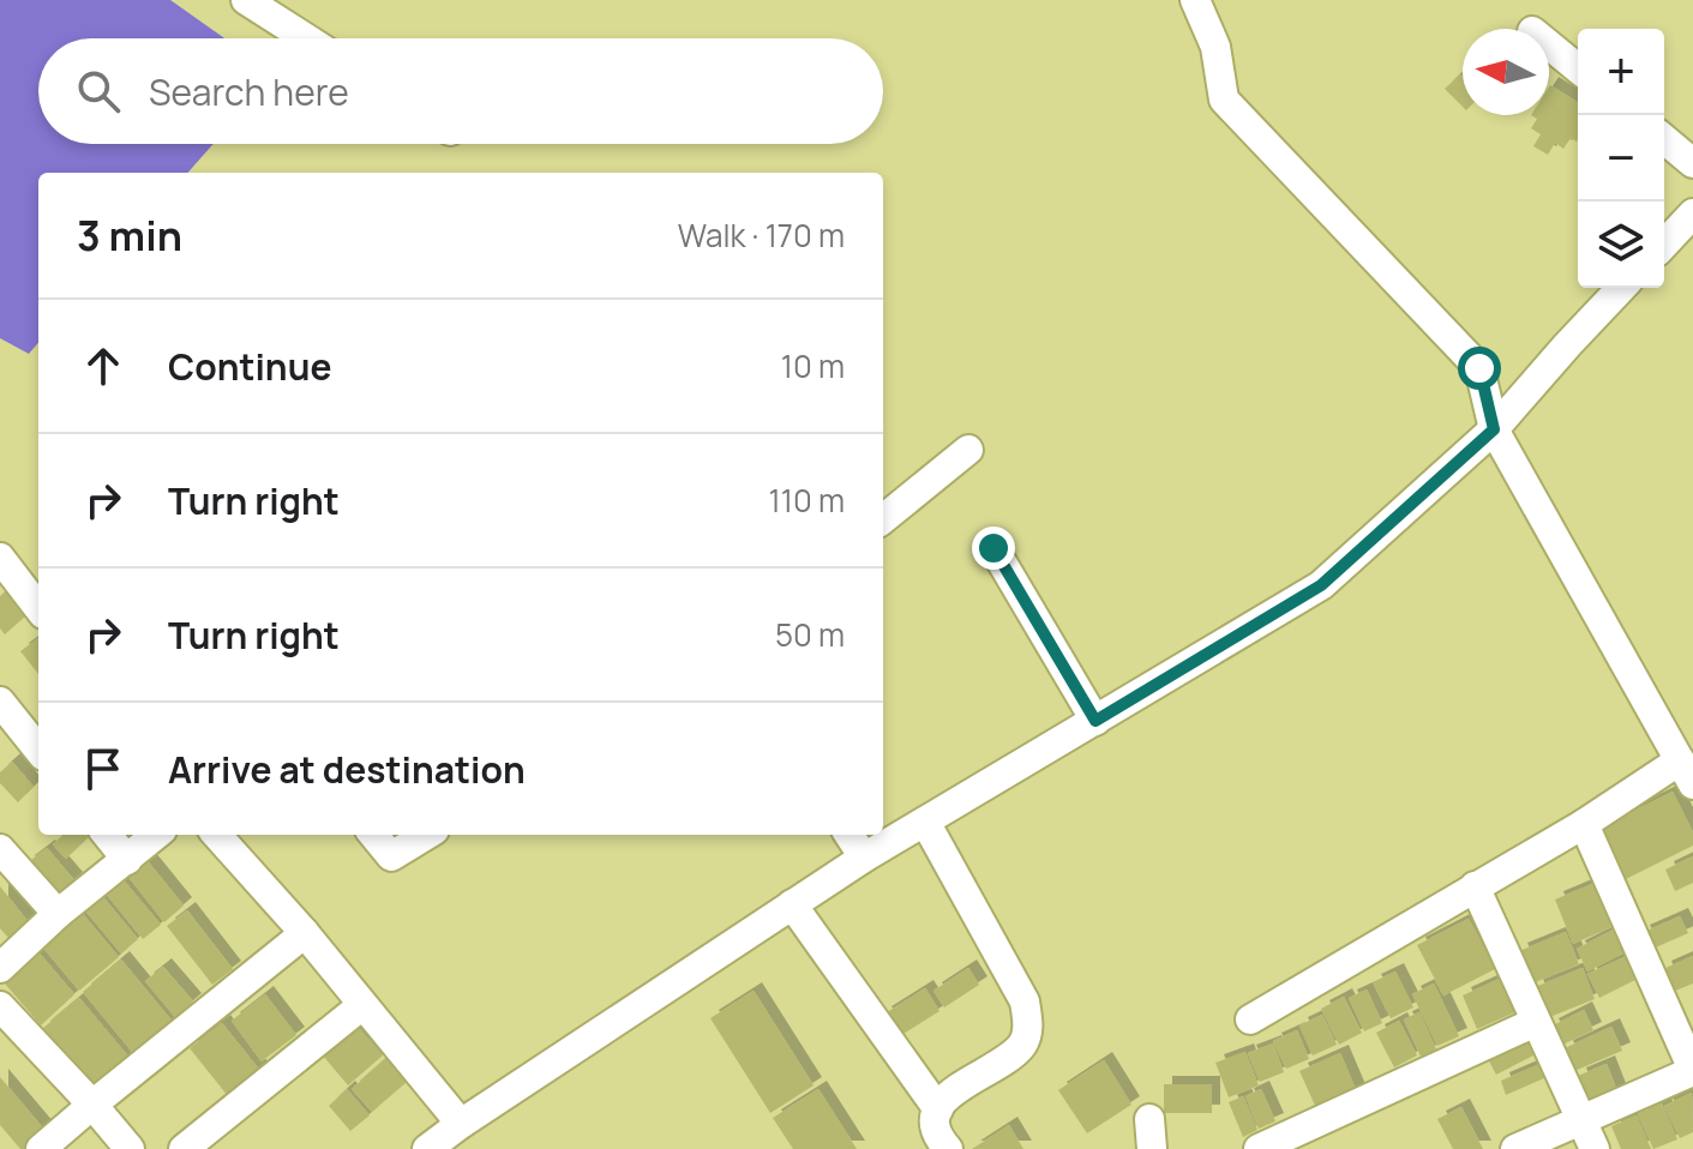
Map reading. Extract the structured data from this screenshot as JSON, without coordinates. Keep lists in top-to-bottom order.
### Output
{
  "north": "left",
  "page": {
    "map_buttons": ["+", "−"],
    "search": "Search here",
    "heading": ["3 min", "Walk · 170 m"],
    "list": [
      ["Continue", "10 m"],
      ["Turn right", "110 m"],
      ["Turn right", "50 m"],
      "Arrive at destination"
    ]
  }
}
